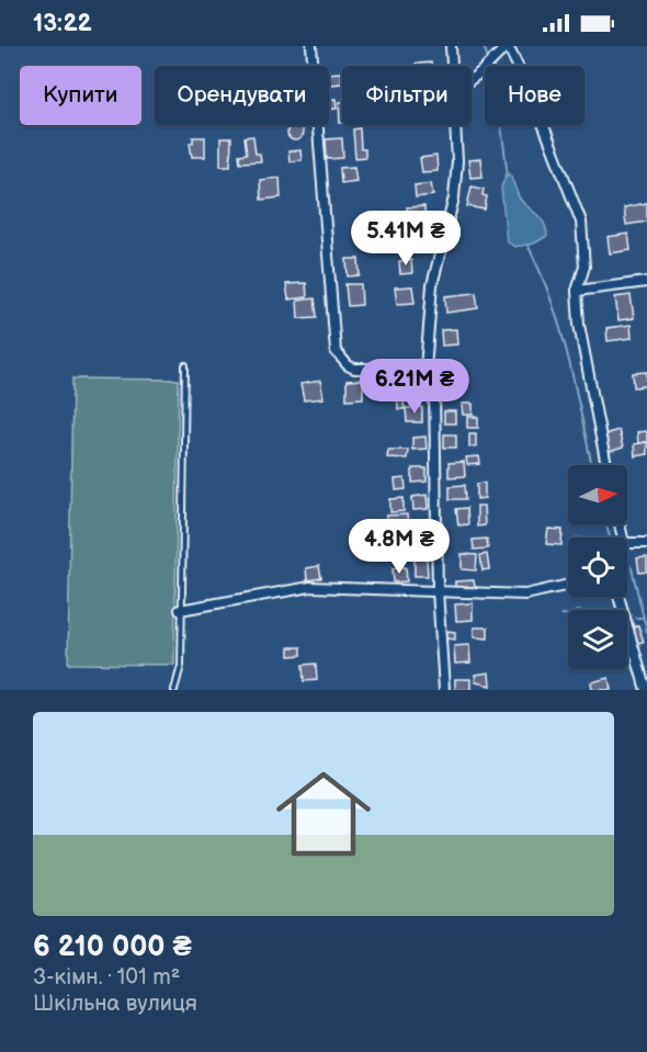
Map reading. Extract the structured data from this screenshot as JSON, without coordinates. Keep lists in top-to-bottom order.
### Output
{
  "north": "right",
  "page": {
    "status": "13:22",
    "chip": [
      "Купити",
      "Орендувати",
      "Фільтри",
      "Нове"
    ],
    "price": ["5.41M ₴", "6.21M ₴", "4.8M ₴"],
    "list": [
      {
        "name": "6 210 000 ₴",
        "note": "3-кімн. · 101 m² · Шкільна вулиця"
      }
    ]
  }
}
